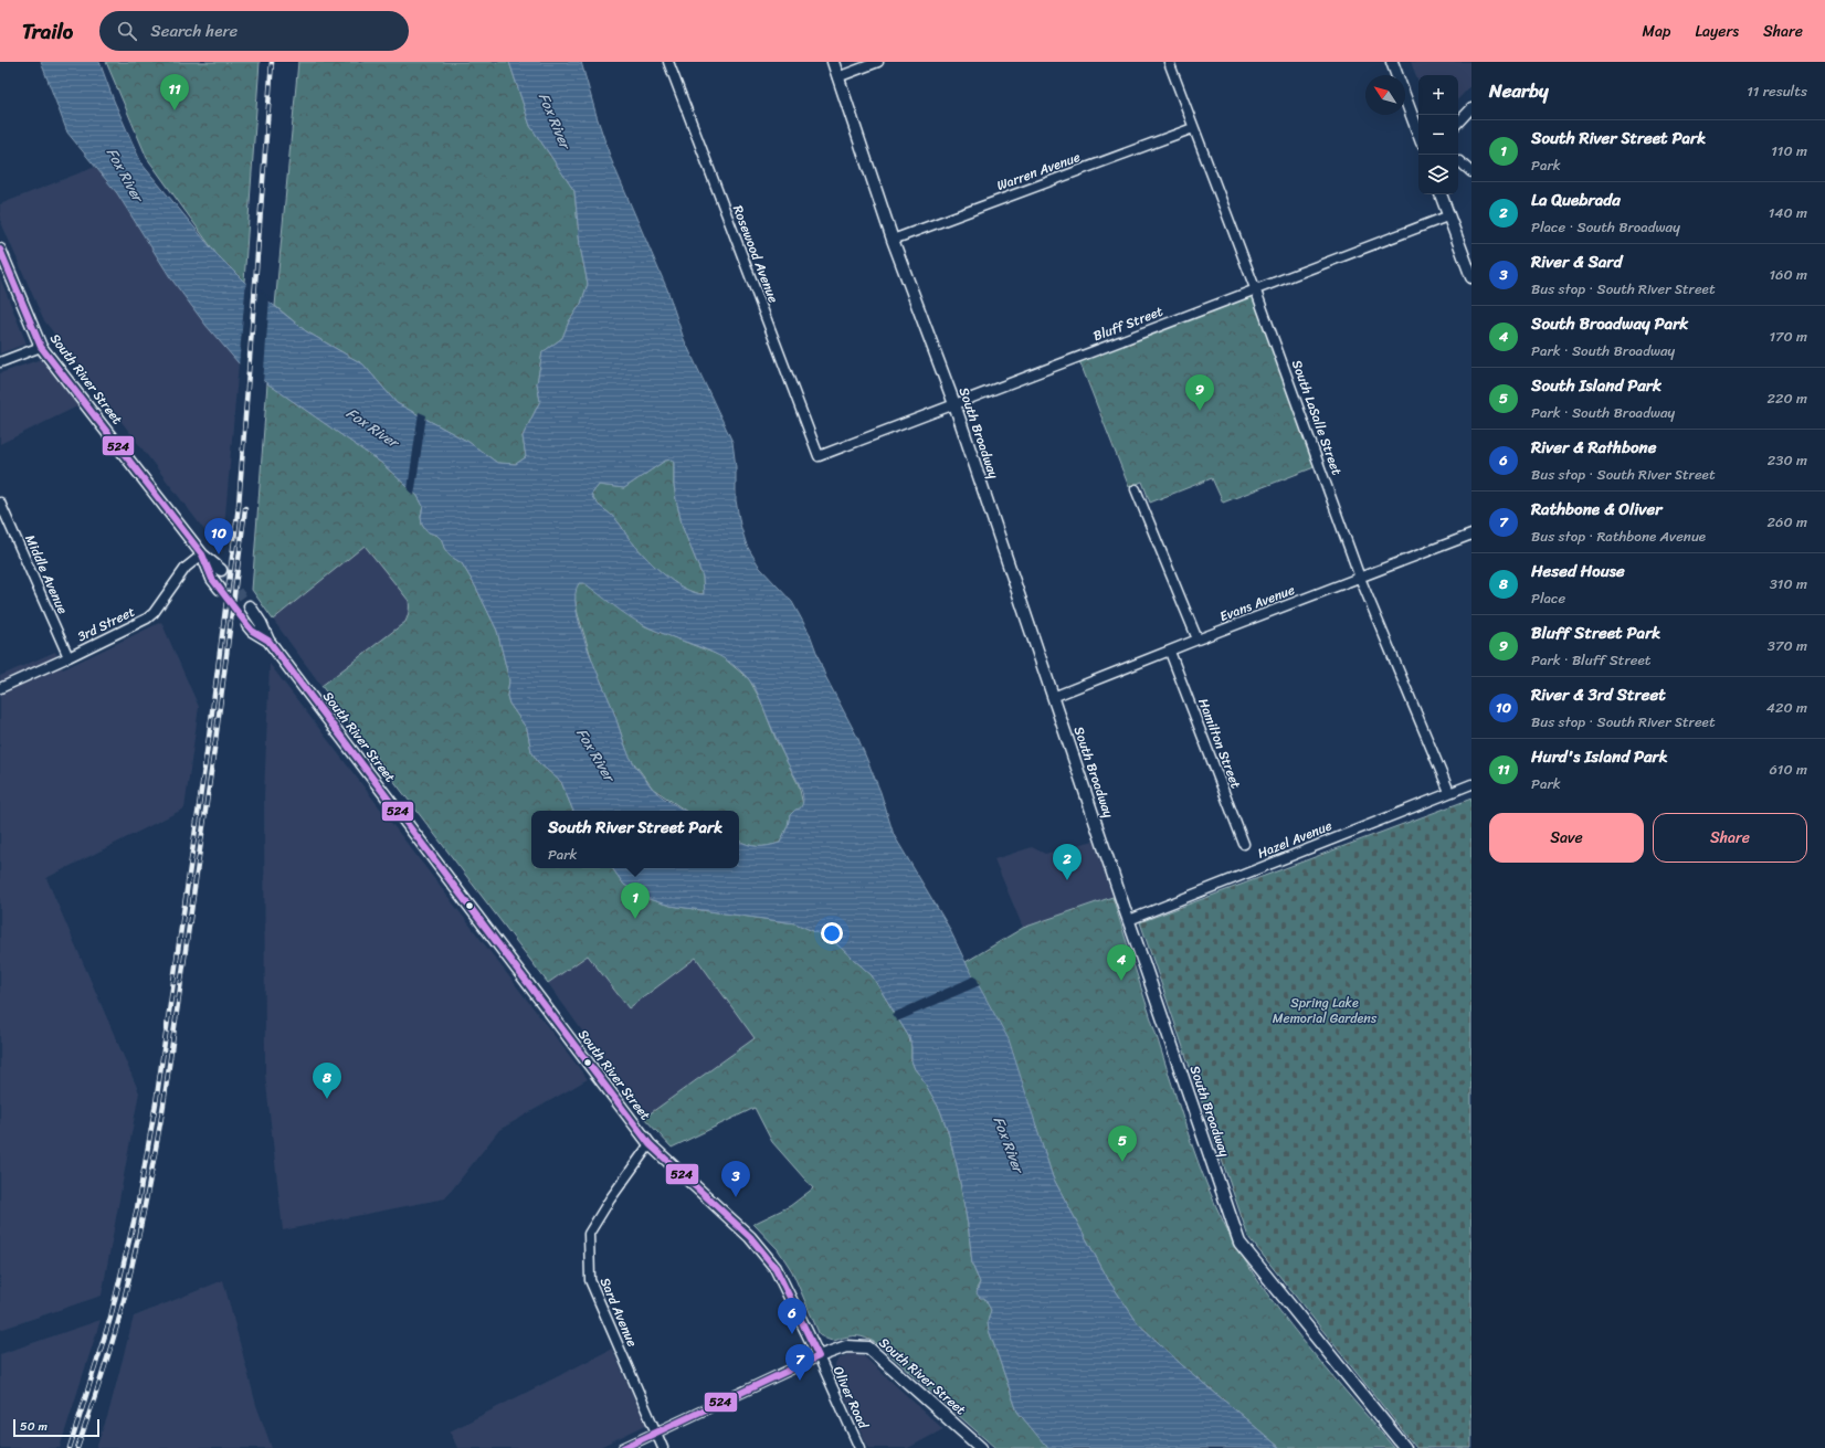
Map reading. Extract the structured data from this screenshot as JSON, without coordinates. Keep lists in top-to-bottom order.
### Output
{
  "streets": {
    "street": [
      "Warren Avenue",
      "Rosewood Avenue",
      "Bluff Street",
      "South River Street",
      "South LaSalle Street",
      "South Broadway",
      "Middle Avenue",
      "Evans Avenue",
      "3rd Street",
      "Hamilton Street",
      "Hazel Avenue",
      "Sard Avenue",
      "Oliver Road"
    ]
  },
  "crossings": [
    ["Warren Avenue", "South LaSalle Street"],
    ["Warren Avenue", "South Broadway"],
    ["Rosewood Avenue", "Bluff Street"],
    ["Bluff Street", "South LaSalle Street"],
    ["Bluff Street", "South Broadway"],
    ["South River Street", "3rd Street"],
    ["South River Street", "Sard Avenue"],
    ["South River Street", "Oliver Road"],
    ["South LaSalle Street", "Evans Avenue"],
    ["South LaSalle Street", "Hazel Avenue"],
    ["South Broadway", "Evans Avenue"],
    ["South Broadway", "Hazel Avenue"],
    ["Middle Avenue", "3rd Street"],
    ["Evans Avenue", "Hamilton Street"]
  ],
  "water": ["Fox River"],
  "parks": ["Spring Lake Memorial Gardens"],
  "lines": ["transit line 524"],
  "scale_bar": "50 m",
  "north": "top left",
  "page": {
    "header": "Trailo",
    "search": "Search here",
    "nav": ["Map", "Layers", "Share"],
    "heading": ["Nearby", "11 results"],
    "pins": [
      "11",
      "9",
      "10",
      "2",
      "1",
      "4",
      "8",
      "5",
      "3",
      "6",
      "7"
    ],
    "map_buttons": ["+", "−"],
    "list": [
      {
        "mark": "1",
        "name": "South River Street Park",
        "note": "Park",
        "value": "110 m"
      },
      {
        "mark": "2",
        "name": "La Quebrada",
        "note": "Place · South Broadway",
        "value": "140 m"
      },
      {
        "mark": "3",
        "name": "River & Sard",
        "note": "Bus stop · South River Street",
        "value": "160 m"
      },
      {
        "mark": "4",
        "name": "South Broadway Park",
        "note": "Park · South Broadway",
        "value": "170 m"
      },
      {
        "mark": "5",
        "name": "South Island Park",
        "note": "Park · South Broadway",
        "value": "220 m"
      },
      {
        "mark": "6",
        "name": "River & Rathbone",
        "note": "Bus stop · South River Street",
        "value": "230 m"
      },
      {
        "mark": "7",
        "name": "Rathbone & Oliver",
        "note": "Bus stop · Rathbone Avenue",
        "value": "260 m"
      },
      {
        "mark": "8",
        "name": "Hesed House",
        "note": "Place",
        "value": "310 m"
      },
      {
        "mark": "9",
        "name": "Bluff Street Park",
        "note": "Park · Bluff Street",
        "value": "370 m"
      },
      {
        "mark": "10",
        "name": "River & 3rd Street",
        "note": "Bus stop · South River Street",
        "value": "420 m"
      },
      {
        "mark": "11",
        "name": "Hurd's Island Park",
        "note": "Park",
        "value": "610 m"
      }
    ],
    "buttons": ["Save", "Share"],
    "popup": ["South River Street Park", "Park"],
    "scale": "50 m"
  }
}
